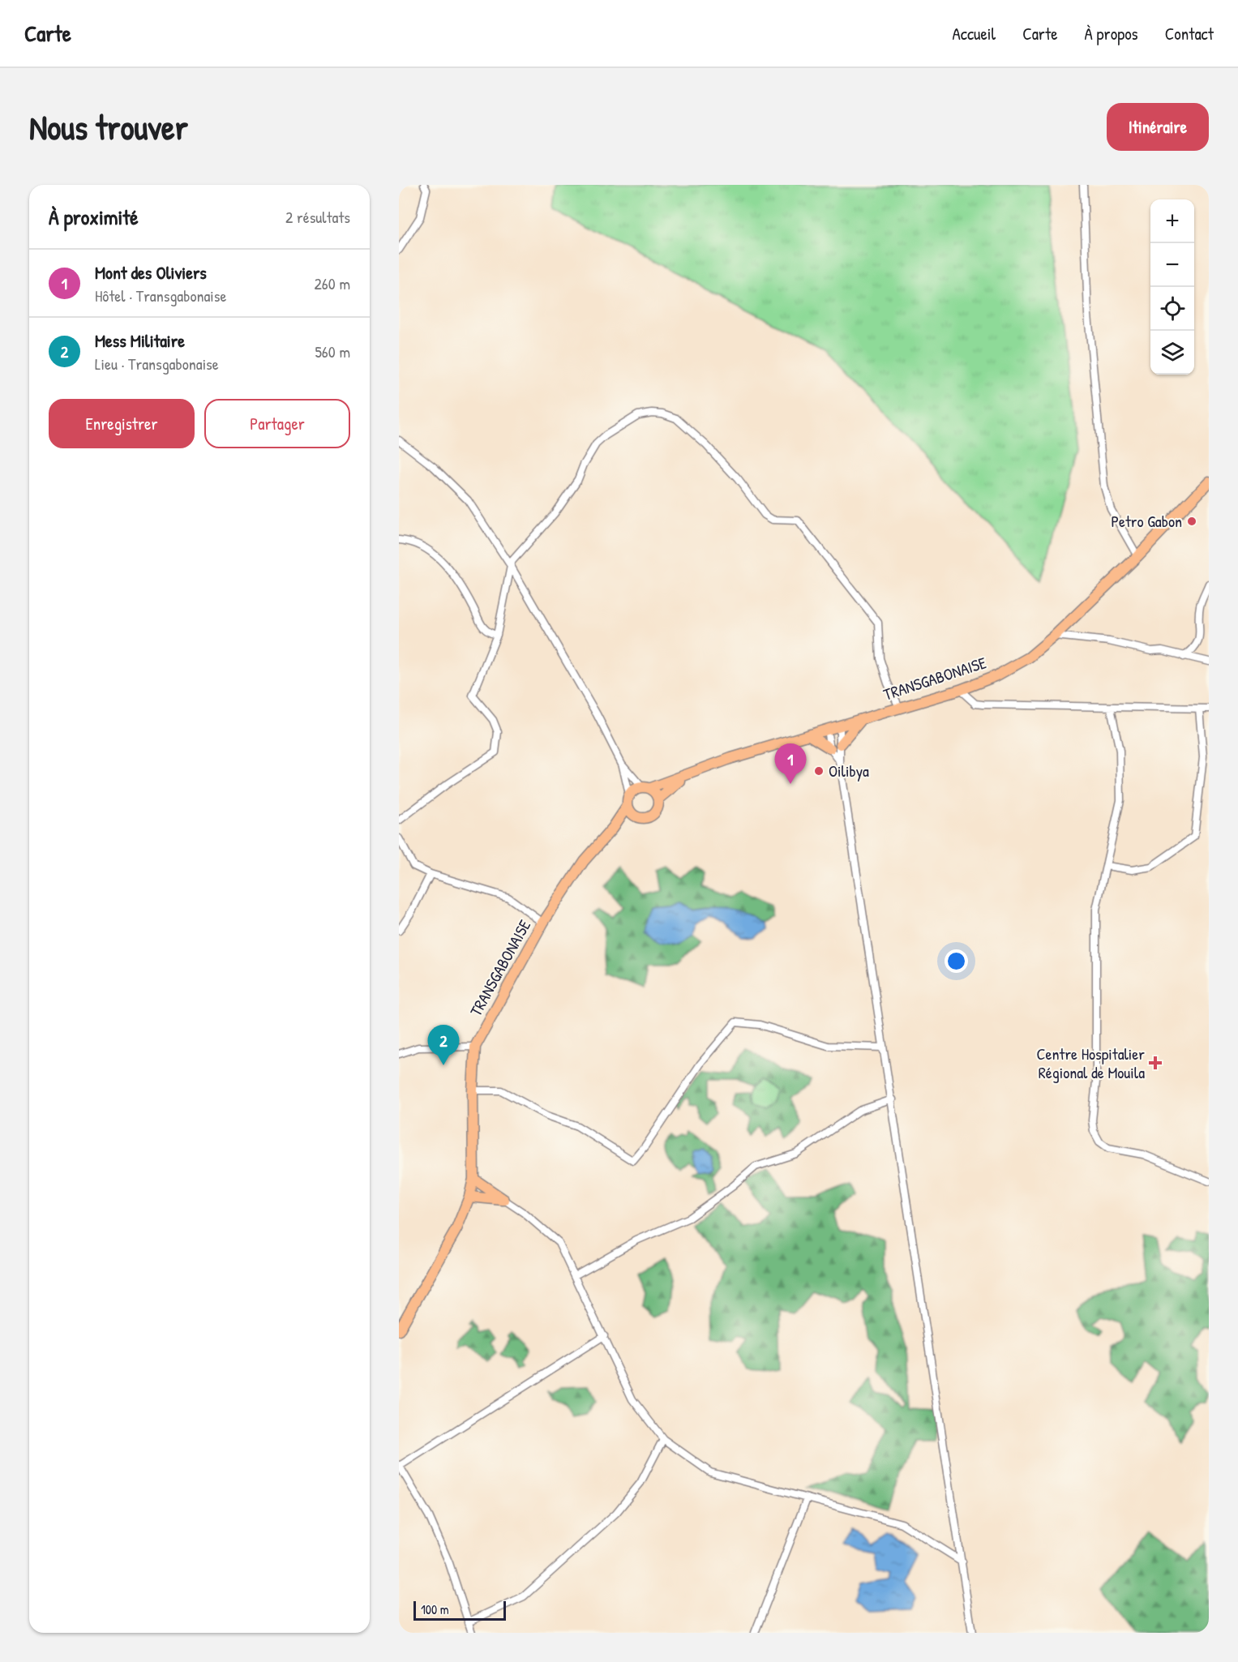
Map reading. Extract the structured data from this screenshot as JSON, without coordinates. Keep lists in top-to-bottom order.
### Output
{
  "streets": {
    "highway": ["TRANSGABONAISE"]
  },
  "places": {
    "other": ["Petro Gabon", "Oilibya"],
    "health": ["Centre Hospitalier Régional de Mouila"]
  },
  "scale_bar": "100 m",
  "page": {
    "header": "Carte",
    "nav": [
      "Accueil",
      "Carte",
      "À propos",
      "Contact"
    ],
    "buttons": [
      "Itinéraire",
      ["Enregistrer", "Partager"]
    ],
    "title": "Nous trouver",
    "heading": ["À proximité", "2 résultats"],
    "map_buttons": ["+", "−"],
    "list": [
      {
        "mark": "1",
        "name": "Mont des Oliviers",
        "note": "Hôtel · Transgabonaise",
        "value": "260 m"
      },
      {
        "mark": "2",
        "name": "Mess Militaire",
        "note": "Lieu · Transgabonaise",
        "value": "560 m"
      }
    ],
    "pins": ["1", "2"],
    "scale": "100 m"
  }
}
